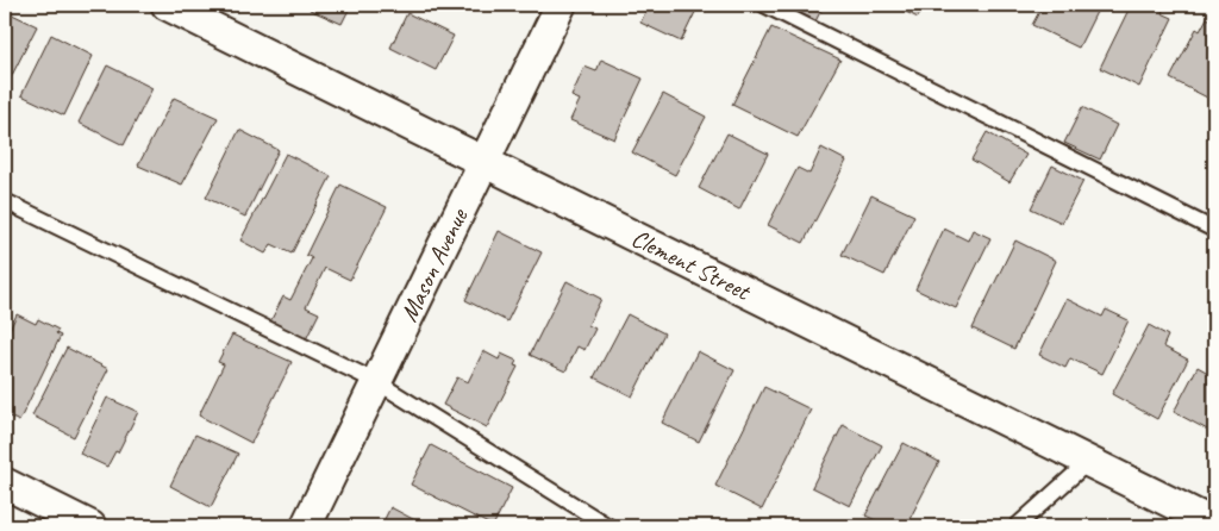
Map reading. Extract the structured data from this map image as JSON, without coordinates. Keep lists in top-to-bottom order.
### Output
{
  "streets": {
    "street": ["Clement Street", "Mason Avenue"]
  },
  "crossings": [
    ["Clement Street", "Mason Avenue"]
  ]
}
